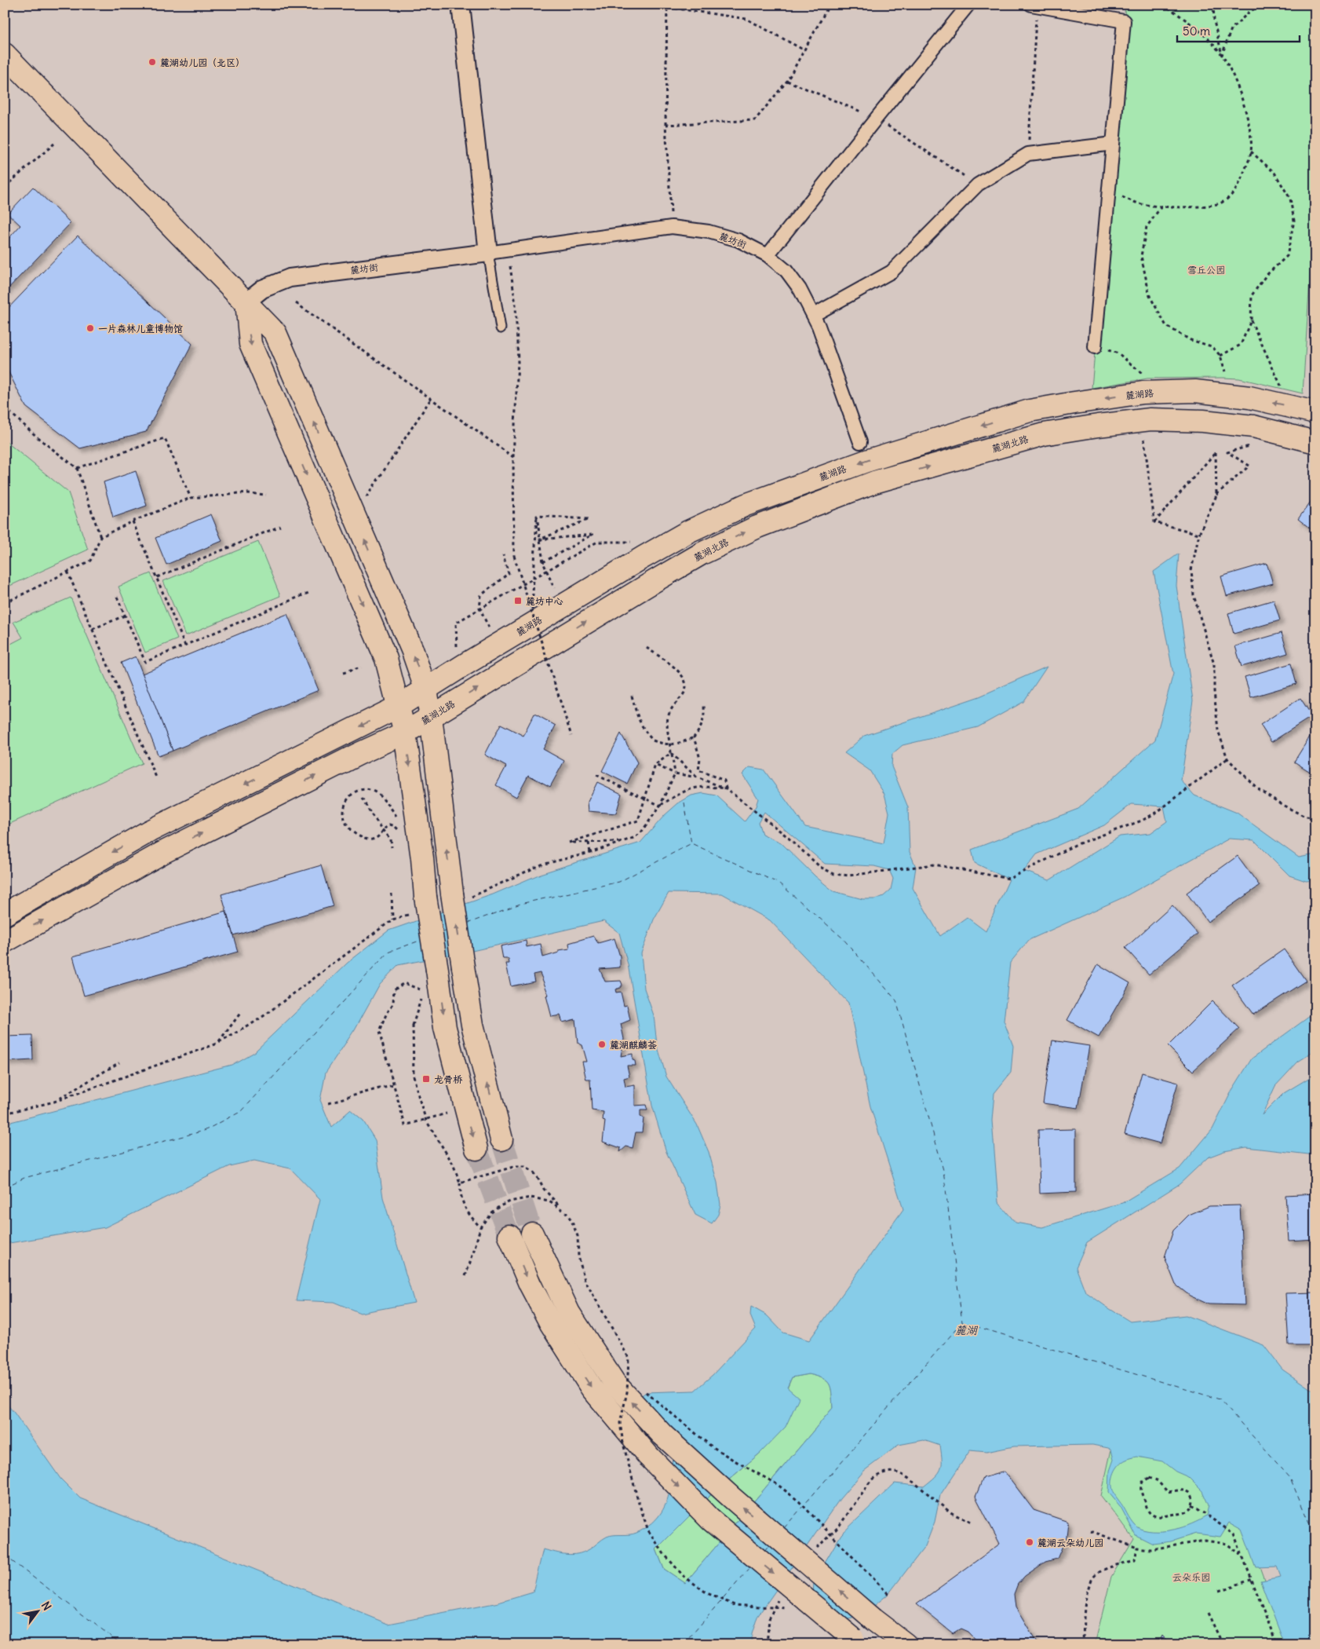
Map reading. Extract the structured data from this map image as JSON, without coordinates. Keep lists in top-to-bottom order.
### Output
{
  "streets": {
    "street": ["麓坊街", "麓湖路", "麓湖北路"]
  },
  "one_way": ["麓湖路", "麓湖北路"],
  "water": ["麓湖"],
  "parks": ["雪丘公园", "云朵乐园"],
  "places": {
    "other": [
      "麓湖幼儿园（北区）",
      "一片森林儿童博物馆",
      "麓湖麒麟荟",
      "麓湖云朵幼儿园"
    ],
    "transit": ["麓坊中心", "龙骨桥"]
  },
  "scale_bar": "50 m",
  "north": "top right"
}
